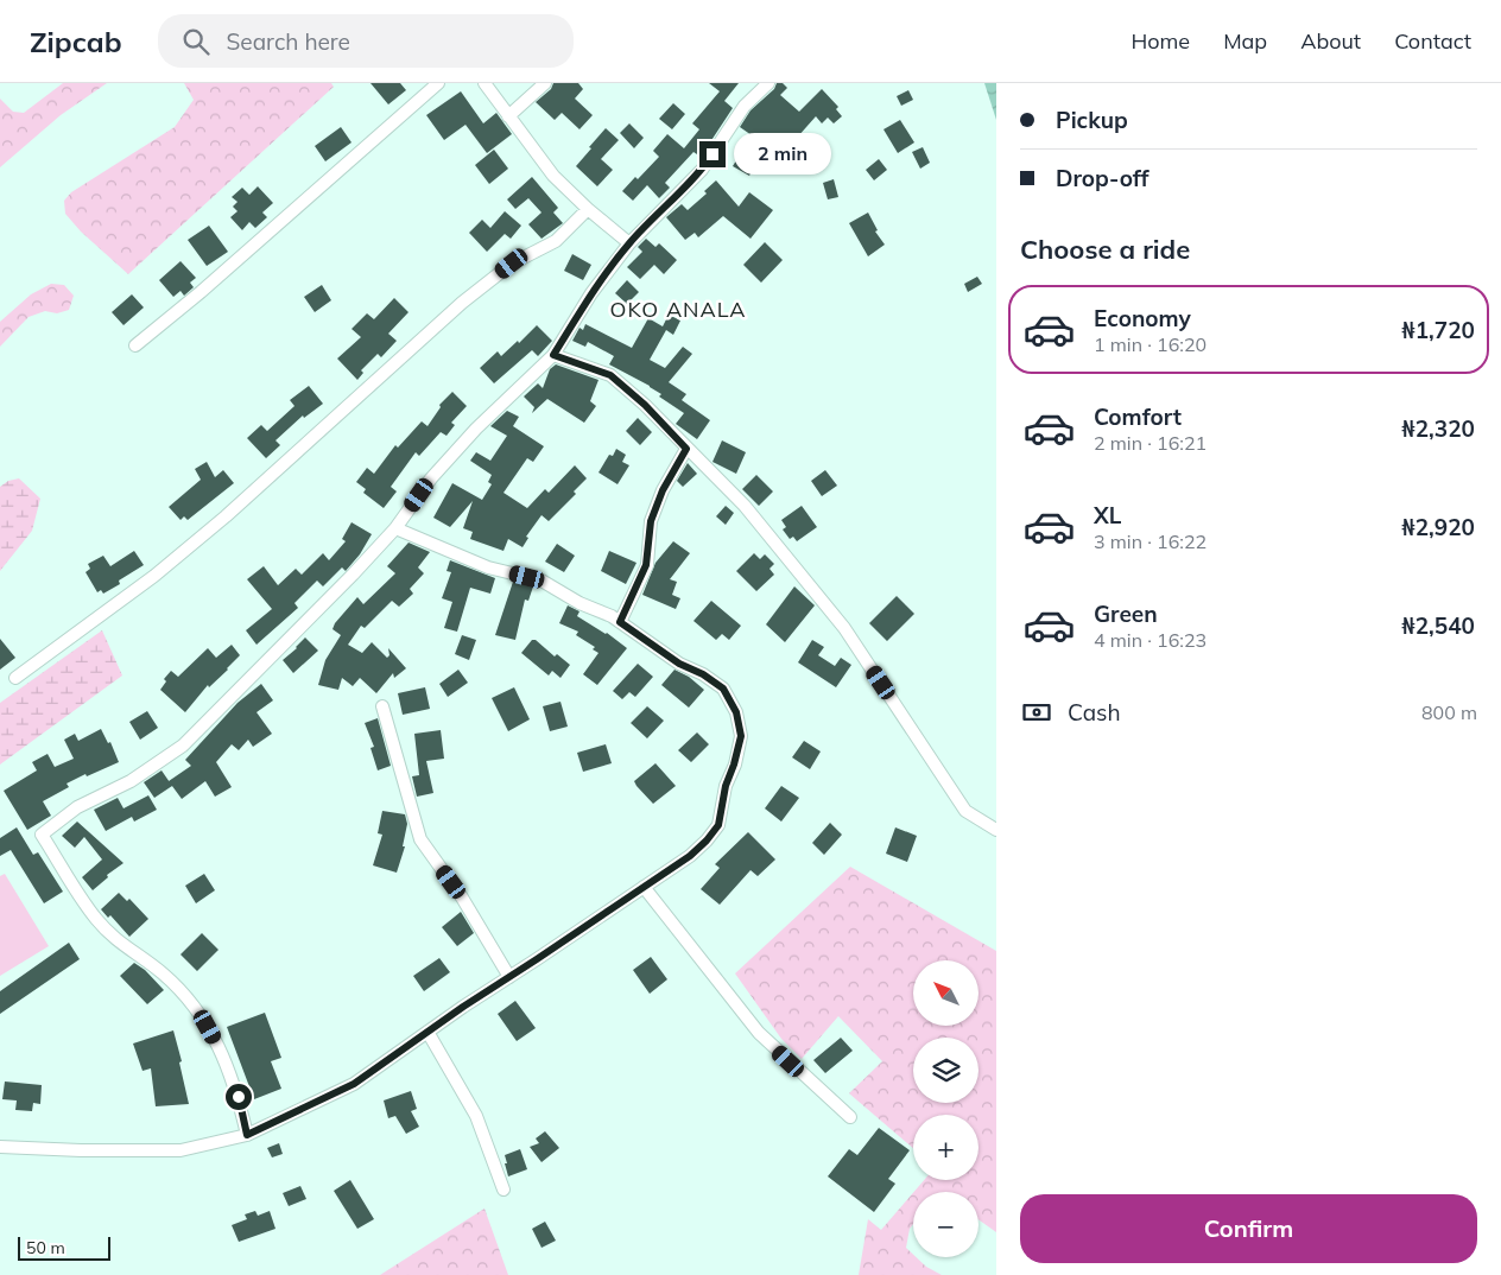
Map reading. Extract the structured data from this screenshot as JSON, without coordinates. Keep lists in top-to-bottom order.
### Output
{
  "districts": ["OKO ANALA"],
  "scale_bar": "50 m",
  "north": "top left",
  "page": {
    "header": "Zipcab",
    "search": "Search here",
    "nav": [
      "Home",
      "Map",
      "About",
      "Contact"
    ],
    "banner": ["Pickup", "Drop-off"],
    "bubble": "2 min",
    "heading": "Choose a ride",
    "list": [
      {
        "name": "Economy",
        "note": "1 min · 16:20",
        "value": "₦1,720"
      },
      {
        "name": "Comfort",
        "note": "2 min · 16:21",
        "value": "₦2,320"
      },
      {
        "name": "XL",
        "note": "3 min · 16:22",
        "value": "₦2,920"
      },
      {
        "name": "Green",
        "note": "4 min · 16:23",
        "value": "₦2,540"
      }
    ],
    "pay": ["Cash", "800 m"],
    "map_buttons": ["+", "−"],
    "buttons": "Confirm",
    "scale": "50 m"
  }
}
